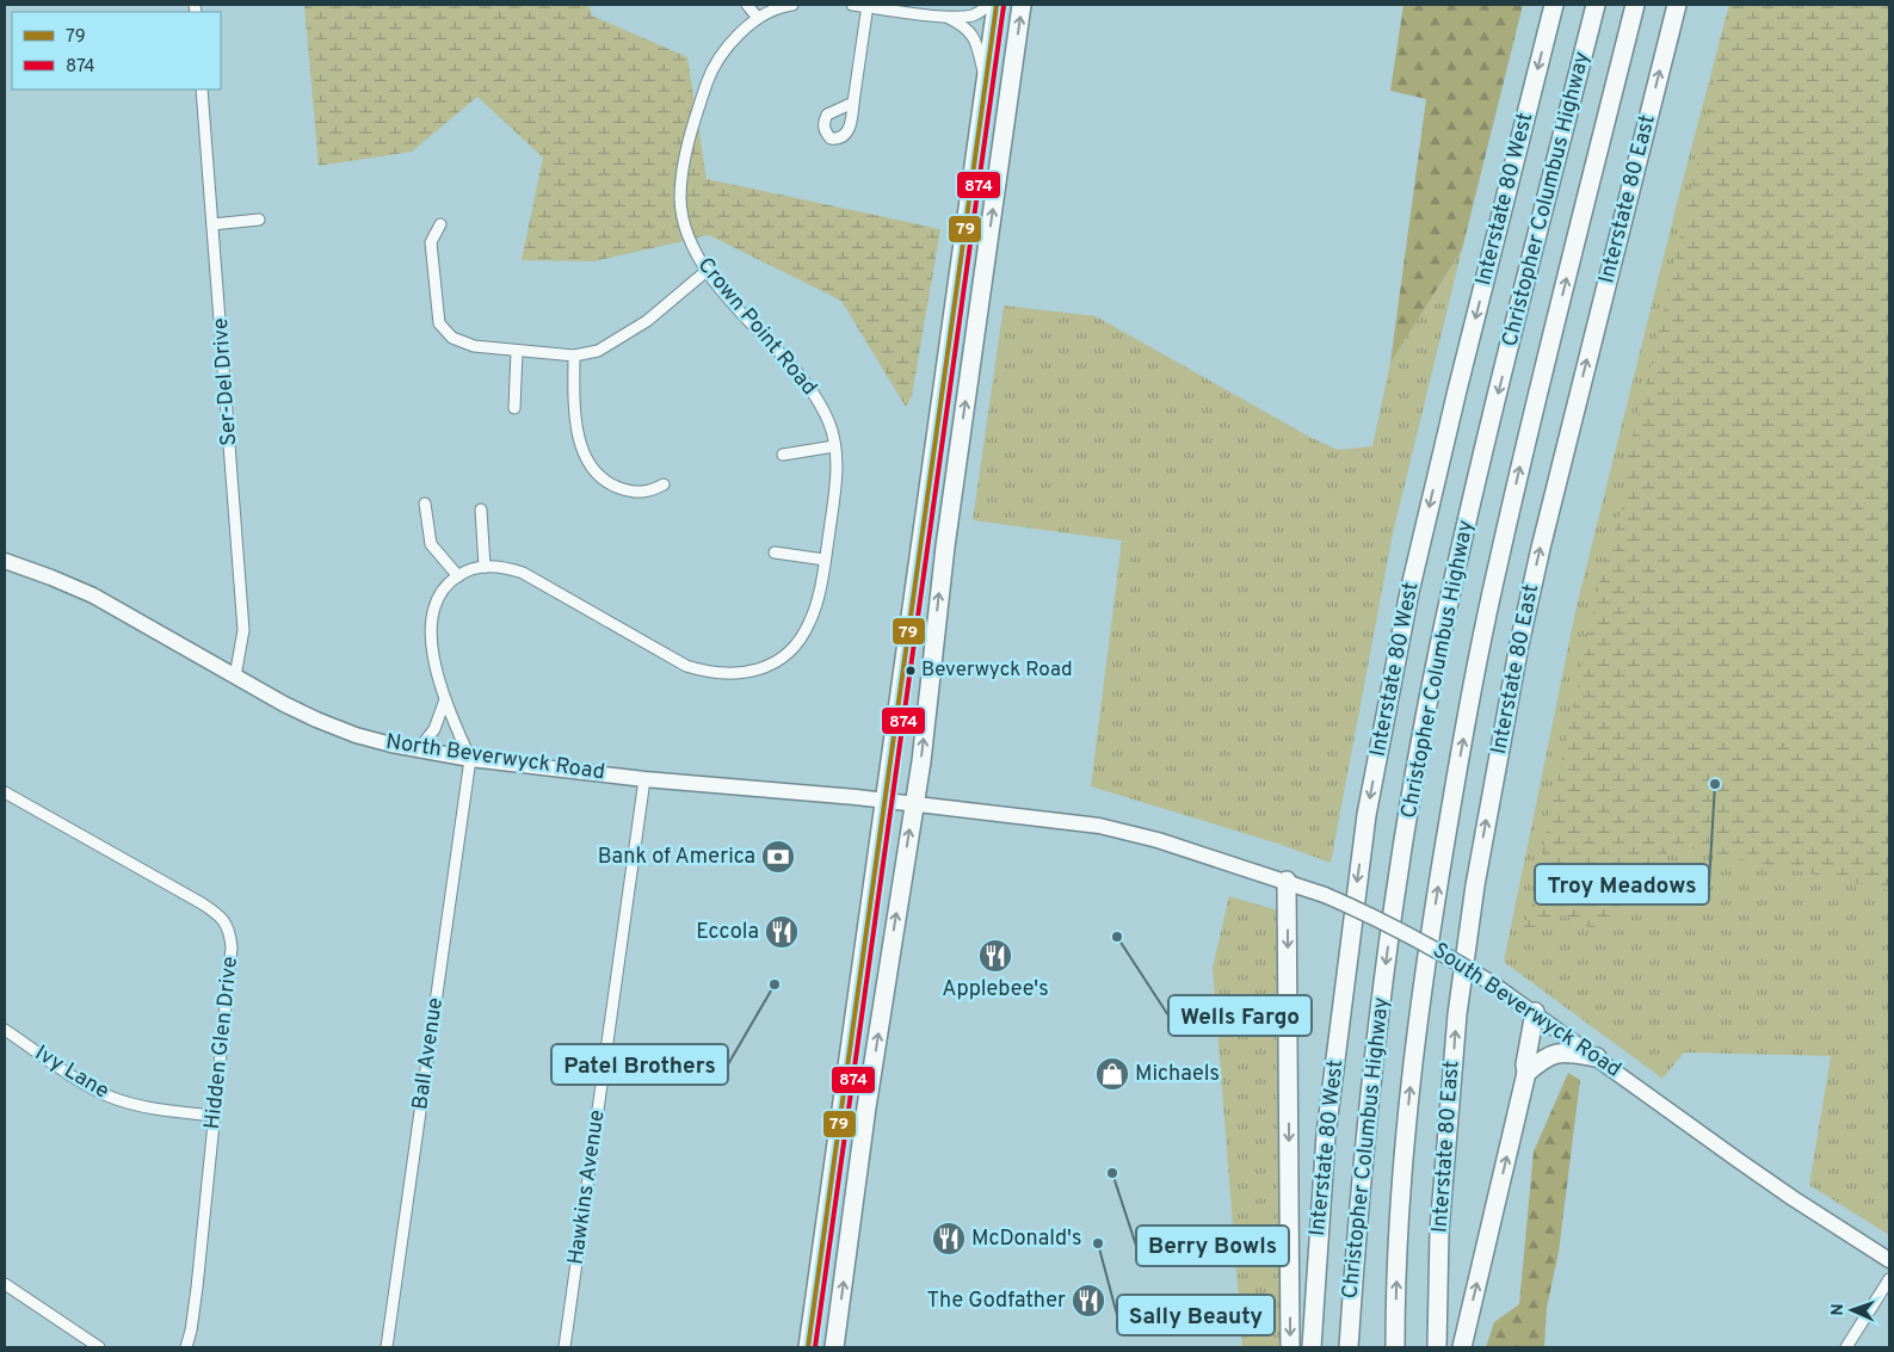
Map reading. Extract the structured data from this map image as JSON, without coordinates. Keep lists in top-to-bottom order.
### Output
{
  "streets": {
    "highway": ["Interstate 80 West", "Christopher Columbus Highway", "Interstate 80 East"],
    "main road": ["North Beverwyck Road", "South Beverwyck Road"],
    "street": [
      "Crown Point Road",
      "Ser-Del Drive",
      "Hidden Glen Drive",
      "Ball Avenue",
      "Ivy Lane",
      "Hawkins Avenue"
    ]
  },
  "crossings": [
    ["Crown Point Road", "North Beverwyck Road"],
    ["Crown Point Road", "Ball Avenue"],
    ["Ser-Del Drive", "North Beverwyck Road"],
    ["North Beverwyck Road", "South Beverwyck Road"],
    ["North Beverwyck Road", "Ball Avenue"],
    ["North Beverwyck Road", "Hawkins Avenue"],
    ["Hidden Glen Drive", "Ivy Lane"]
  ],
  "one_way": ["Interstate 80 West"],
  "places": {
    "other": [
      "Beverwyck Road",
      "Troy Meadows",
      "Wells Fargo",
      "Patel Brothers",
      "Berry Bowls",
      "Sally Beauty"
    ],
    "bank": ["Bank of America"],
    "restaurant": [
      "Eccola",
      "Applebee's",
      "McDonald's",
      "The Godfather"
    ],
    "shop": ["Michaels"]
  },
  "lines": ["transit line 79", "transit line 874"],
  "legend": ["79", "874"],
  "north": "left"
}
